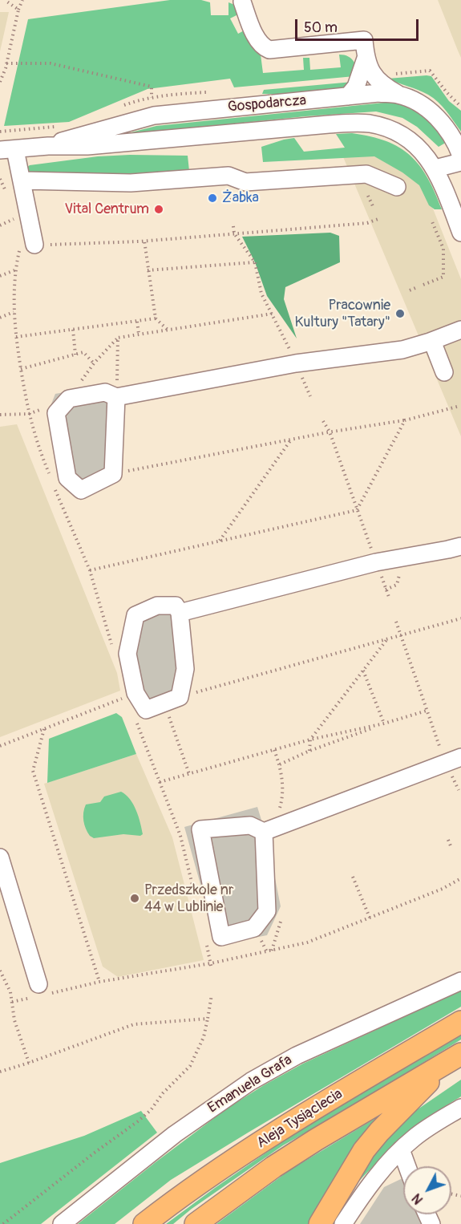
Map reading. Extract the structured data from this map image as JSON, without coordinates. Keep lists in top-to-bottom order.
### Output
{
  "streets": {
    "main road": ["Aleja Tysiąclecia"],
    "street": ["Gospodarcza", "Emanuela Grafa"]
  },
  "places": [
    "Żabka",
    "Vital Centrum",
    "Pracownie Kultury \"Tatary\"",
    "Przedszkole nr 44 w Lublinie"
  ],
  "scale_bar": "50 m",
  "north": "bottom left"
}
